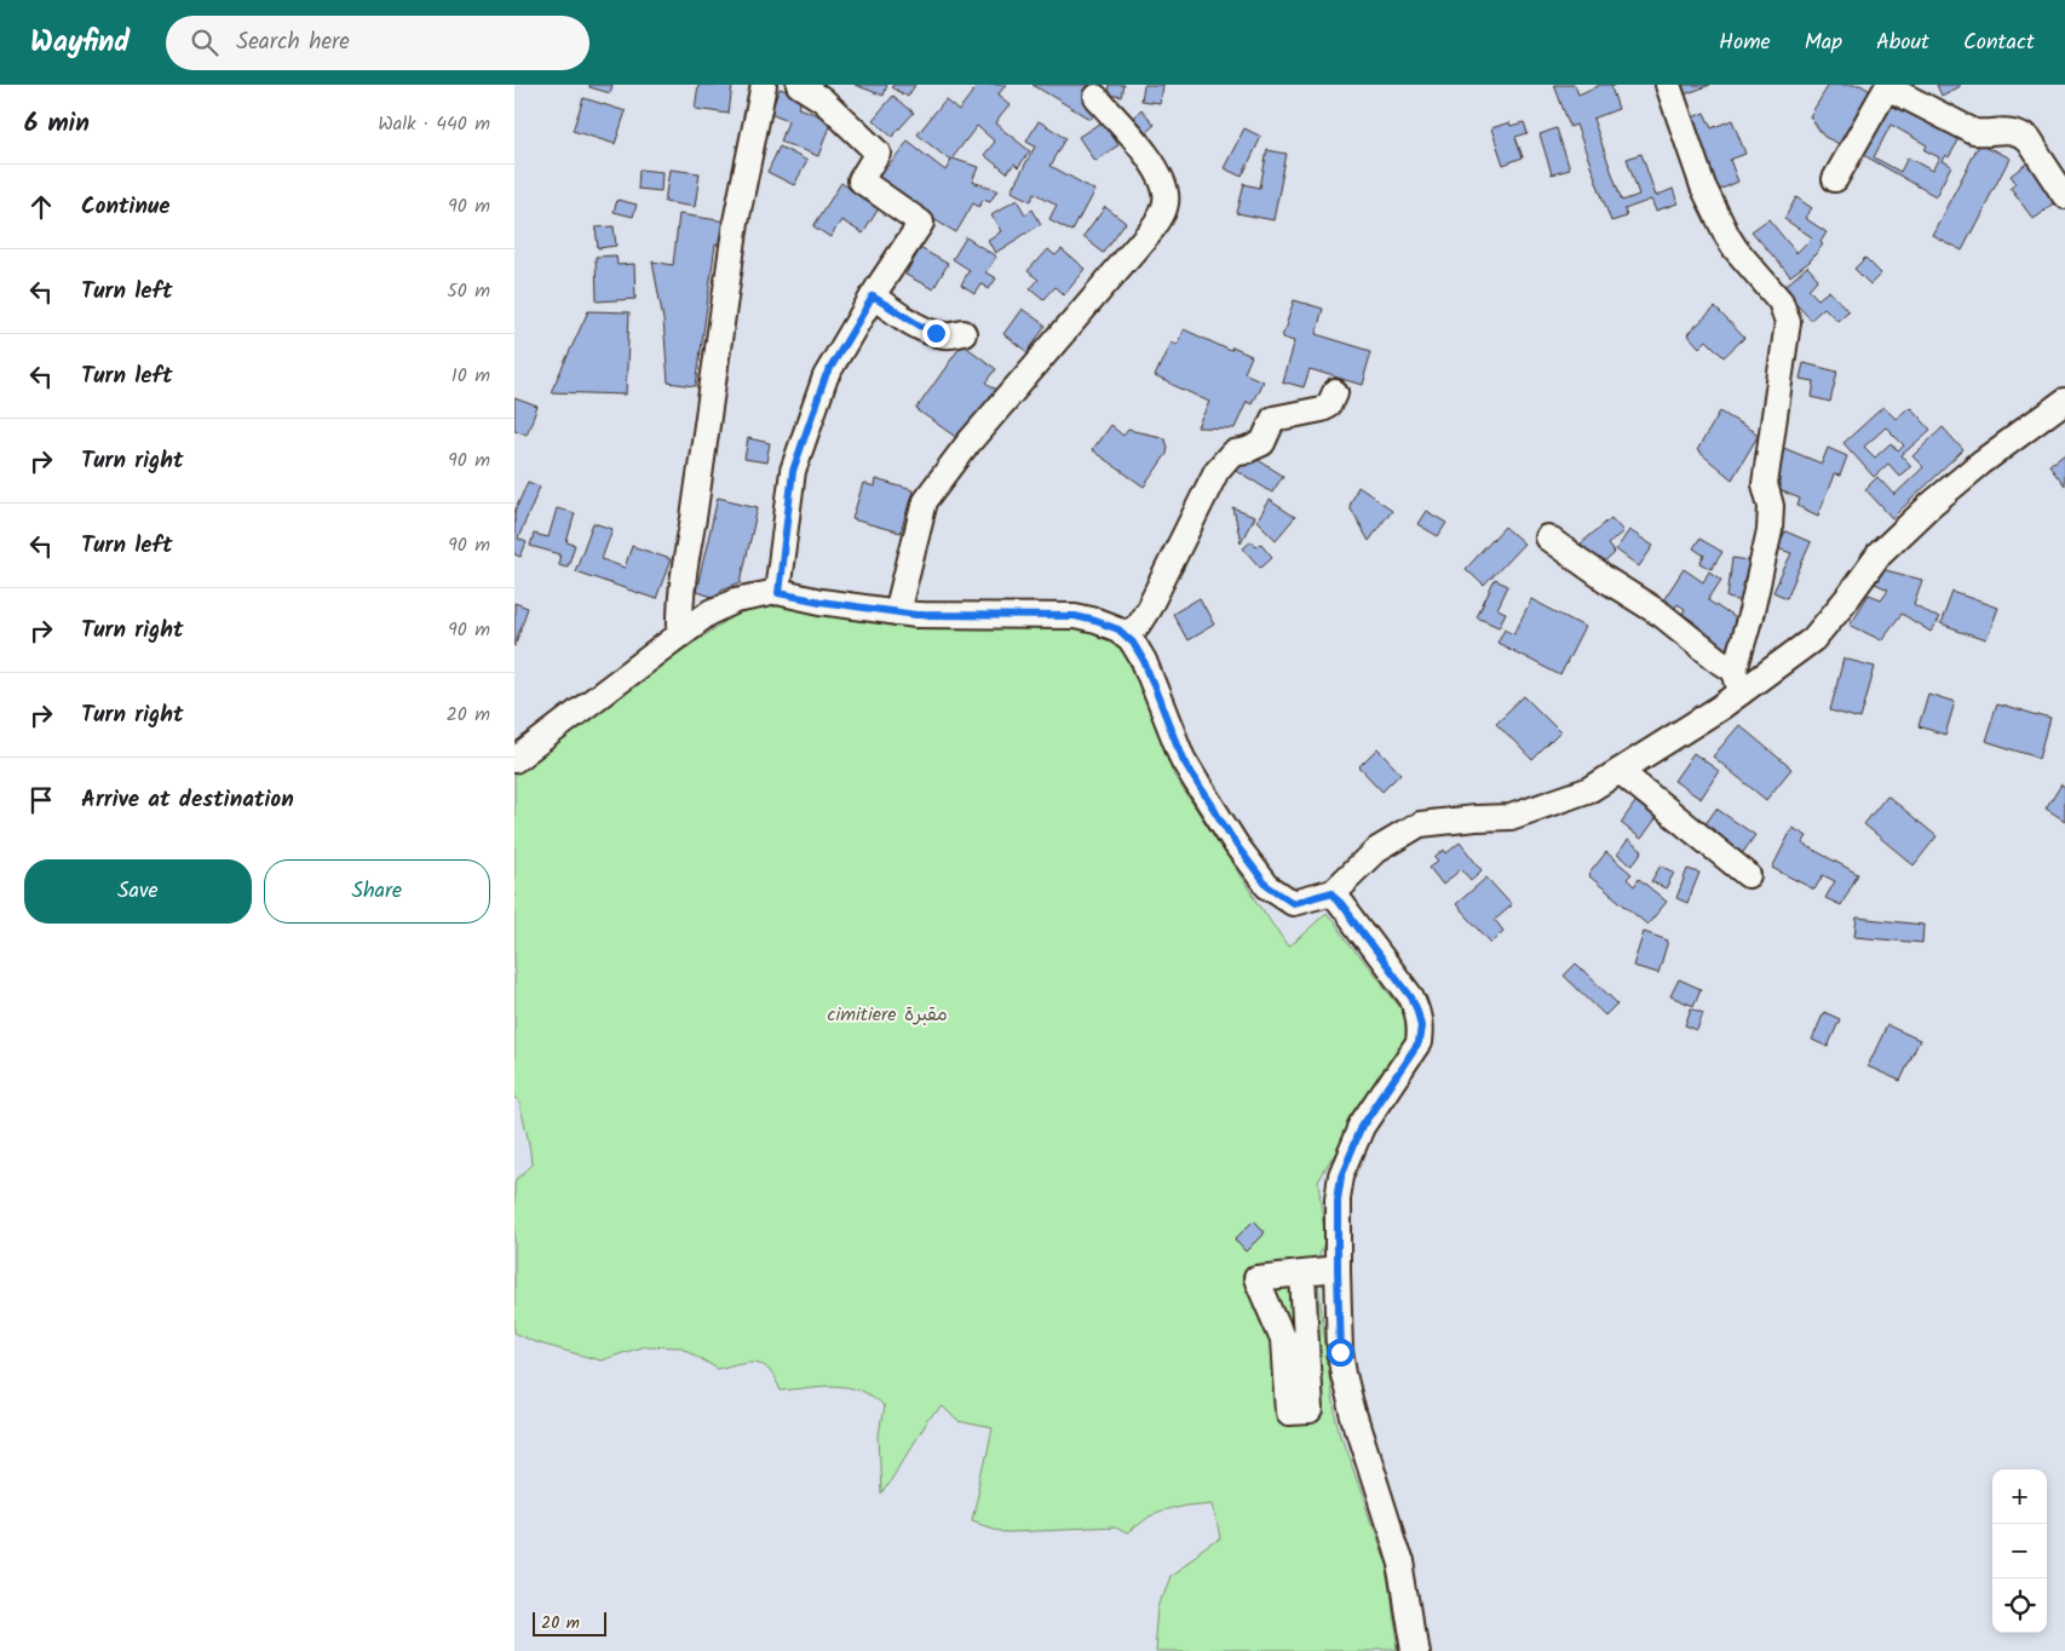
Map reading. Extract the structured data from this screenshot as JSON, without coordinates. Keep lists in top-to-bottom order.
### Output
{
  "parks": ["cimitiere مقبرة"],
  "scale_bar": "20 m",
  "page": {
    "header": "Wayfind",
    "search": "Search here",
    "nav": [
      "Home",
      "Map",
      "About",
      "Contact"
    ],
    "heading": ["6 min", "Walk · 440 m"],
    "list": [
      ["Continue", "90 m"],
      ["Turn left", "50 m"],
      ["Turn left", "10 m"],
      ["Turn right", "90 m"],
      ["Turn left", "90 m"],
      ["Turn right", "90 m"],
      ["Turn right", "20 m"],
      "Arrive at destination"
    ],
    "buttons": ["Save", "Share"],
    "map_buttons": ["+", "−"],
    "scale": "20 m"
  }
}
